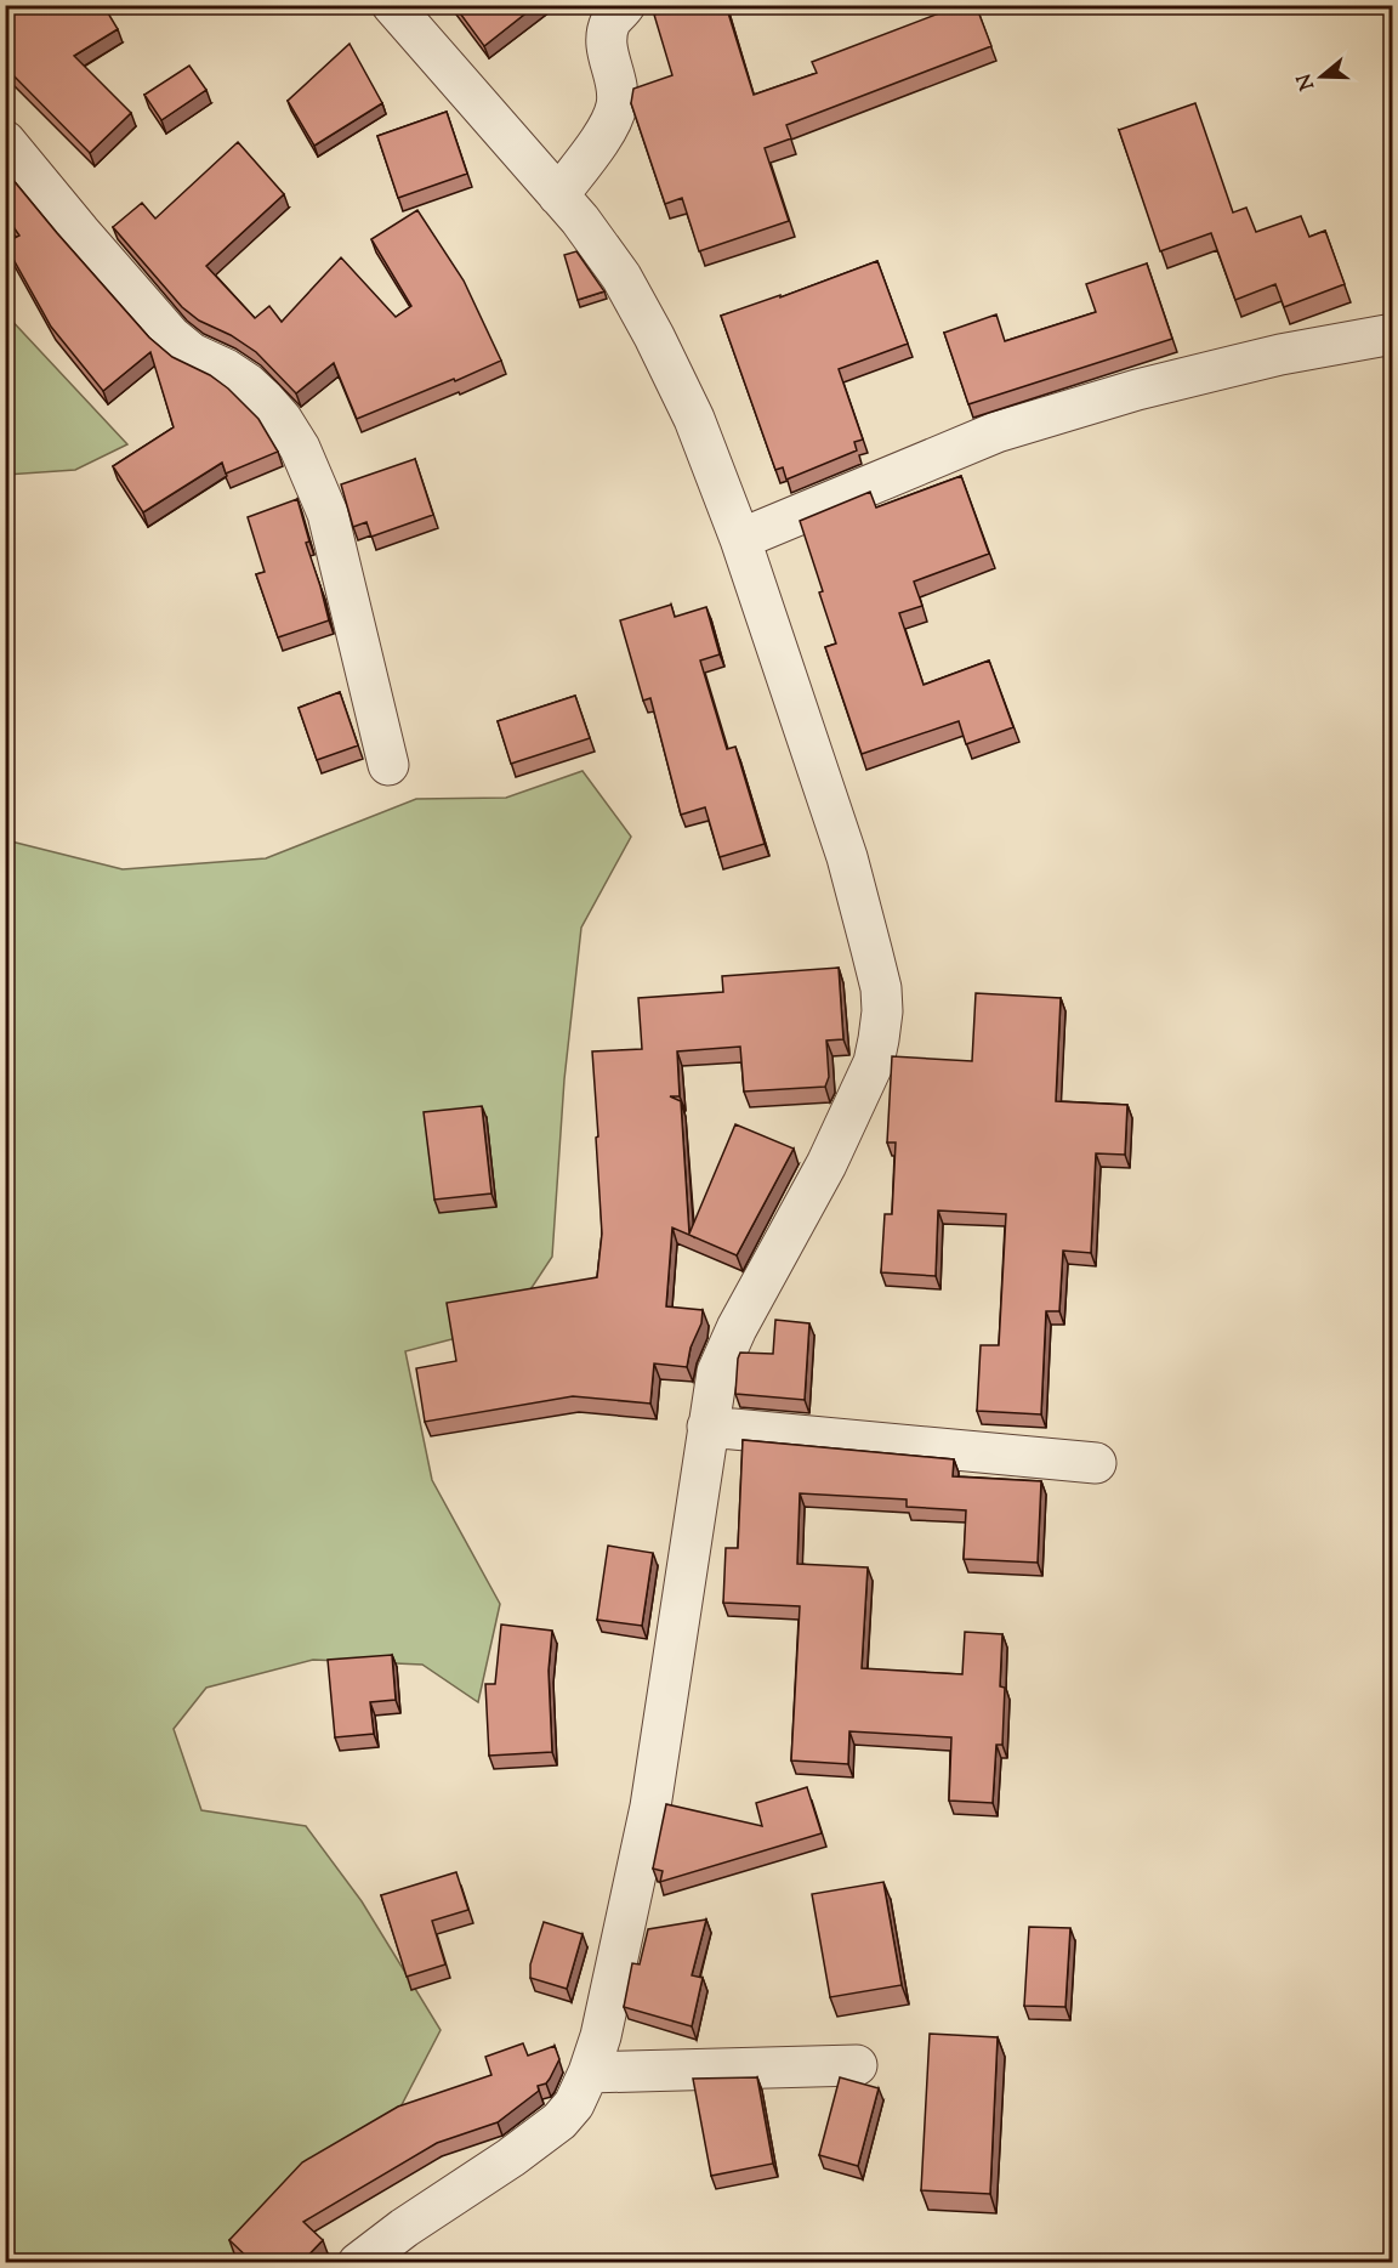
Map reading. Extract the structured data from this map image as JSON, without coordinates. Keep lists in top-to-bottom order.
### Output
{
  "north": "left"
}
